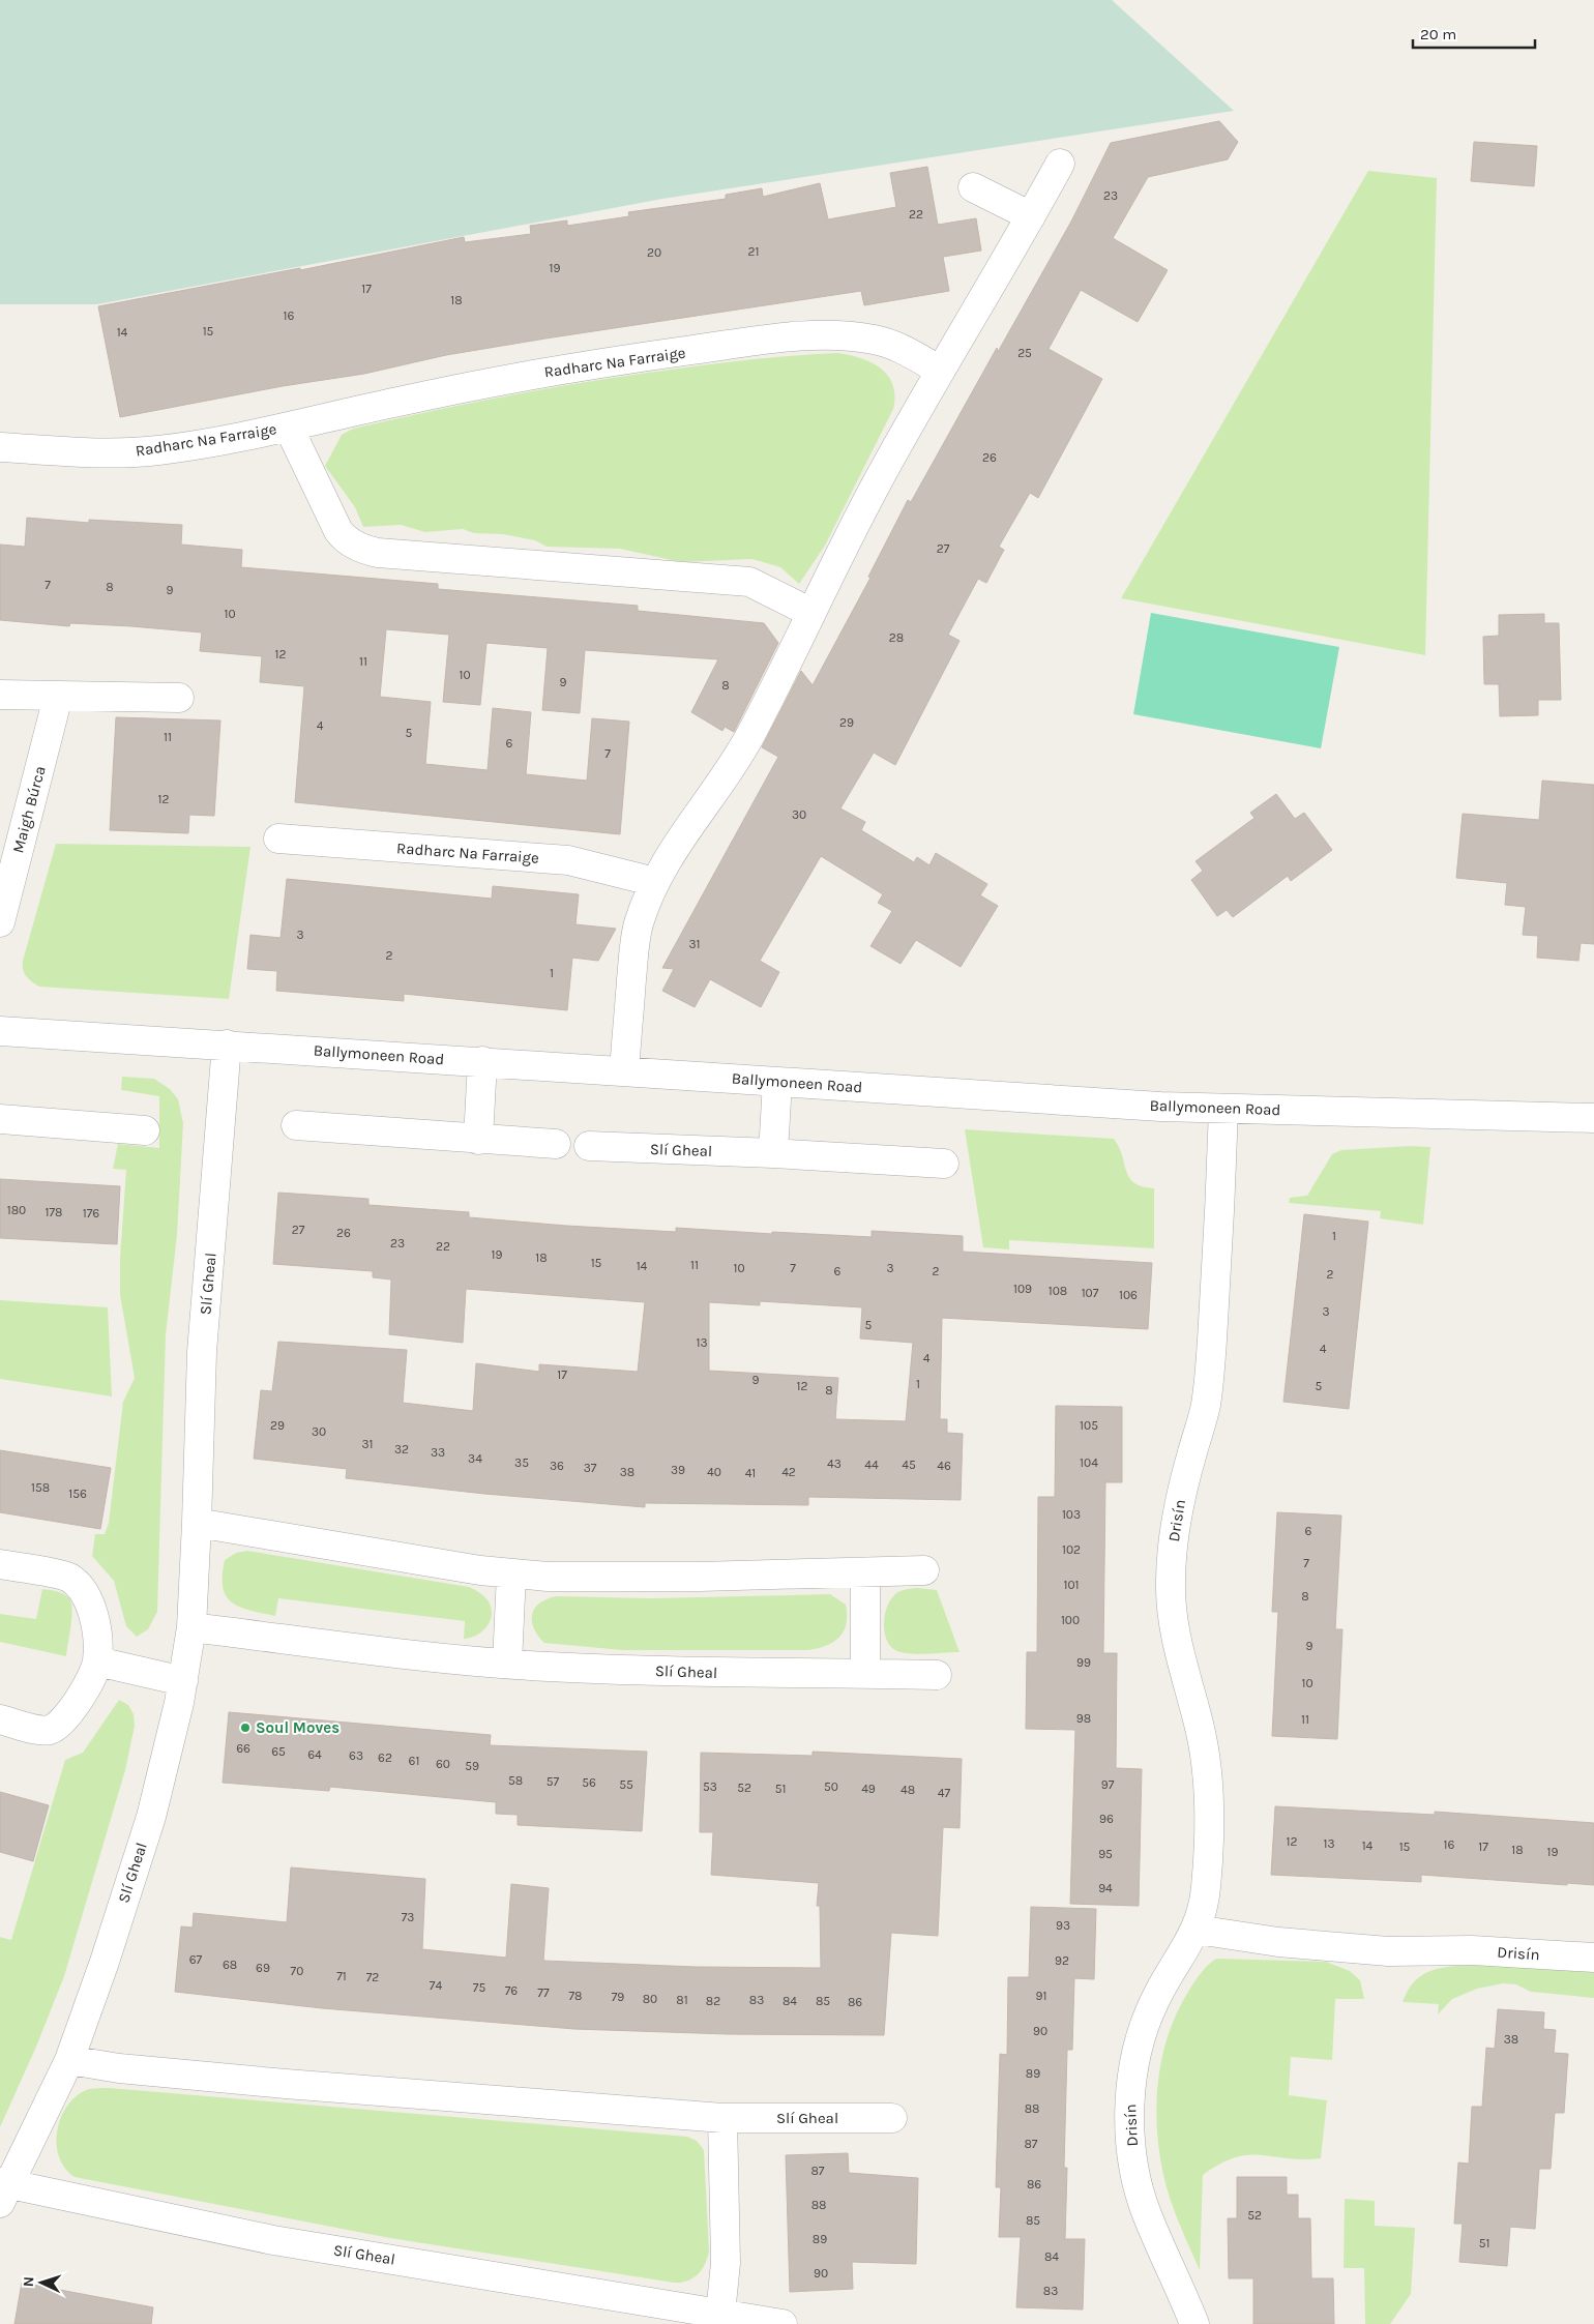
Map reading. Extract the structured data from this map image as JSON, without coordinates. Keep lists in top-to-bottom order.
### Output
{
  "streets": {
    "street": [
      "Radharc Na Farraige",
      "Maigh Búrca",
      "Ballymoneen Road",
      "Slí Gheal",
      "Drisín"
    ]
  },
  "crossings": [
    ["Ballymoneen Road", "Slí Gheal"],
    ["Ballymoneen Road", "Drisín"]
  ],
  "places": ["Soul Moves"],
  "house_numbers": [
    "23",
    "22",
    "21",
    "20",
    "19",
    "17",
    "18",
    "16",
    "15",
    "14",
    "25",
    "26",
    "27",
    "7",
    "8",
    "9",
    "10",
    "28",
    "12",
    "11",
    "10",
    "9",
    "8",
    "29",
    "4",
    "5",
    "11",
    "6",
    "7",
    "12",
    "30",
    "3",
    "31",
    "2",
    "1",
    "180",
    "178",
    "176",
    "27",
    "26",
    "1",
    "23",
    "22",
    "19",
    "18",
    "15",
    "11",
    "14",
    "10",
    "7",
    "3",
    "6",
    "2",
    "2",
    "109",
    "108",
    "107",
    "106",
    "3",
    "5",
    "13",
    "4",
    "4",
    "17",
    "9",
    "1",
    "12",
    "5",
    "8",
    "29",
    "105",
    "30",
    "31",
    "32",
    "33",
    "34",
    "35",
    "104",
    "43",
    "44",
    "45",
    "36",
    "46",
    "37",
    "39",
    "38",
    "40",
    "42",
    "41",
    "158",
    "156",
    "103",
    "6",
    "102",
    "7",
    "101",
    "8",
    "100",
    "9",
    "99",
    "10",
    "98",
    "11",
    "66",
    "65",
    "64",
    "63",
    "62",
    "61",
    "60",
    "59",
    "58",
    "57",
    "56",
    "55",
    "97",
    "53",
    "50",
    "52",
    "51",
    "49",
    "48",
    "47",
    "96",
    "12",
    "13",
    "16",
    "14",
    "15",
    "17",
    "18",
    "19",
    "95",
    "94",
    "73",
    "93",
    "67",
    "92",
    "68",
    "69",
    "70",
    "71",
    "72",
    "74",
    "75",
    "76",
    "77",
    "78",
    "91",
    "79",
    "80",
    "81",
    "83",
    "82",
    "84",
    "85",
    "86",
    "90",
    "38",
    "89",
    "88",
    "87",
    "87",
    "86",
    "88",
    "52",
    "85",
    "89",
    "51",
    "84",
    "90",
    "83"
  ],
  "scale_bar": "20 m",
  "north": "left"
}
